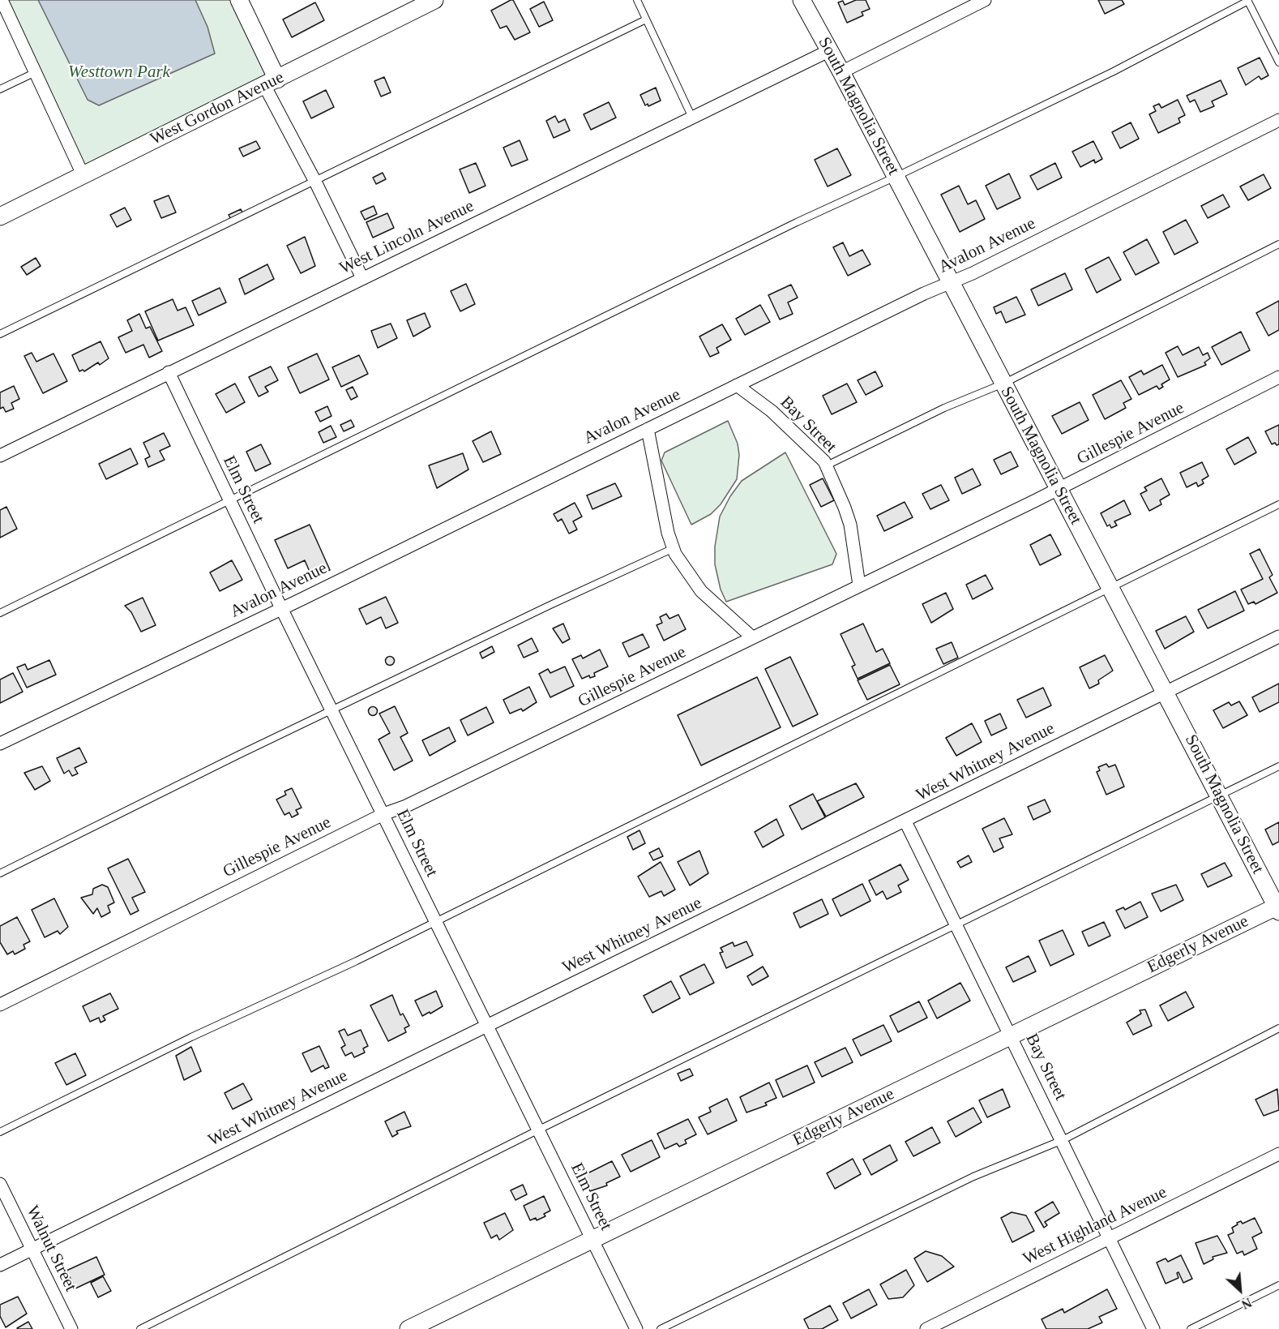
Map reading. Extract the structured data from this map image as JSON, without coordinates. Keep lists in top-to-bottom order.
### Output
{
  "streets": {
    "street": [
      "South Magnolia Street",
      "West Gordon Avenue",
      "West Lincoln Avenue",
      "Avalon Avenue",
      "Bay Street",
      "Gillespie Avenue",
      "Elm Street",
      "West Whitney Avenue",
      "Edgerly Avenue",
      "West Highland Avenue",
      "Walnut Street"
    ]
  },
  "crossings": [
    ["South Magnolia Street", "West Lincoln Avenue"],
    ["South Magnolia Street", "Avalon Avenue"],
    ["South Magnolia Street", "Gillespie Avenue"],
    ["South Magnolia Street", "West Whitney Avenue"],
    ["South Magnolia Street", "Edgerly Avenue"],
    ["West Lincoln Avenue", "Elm Street"],
    ["Avalon Avenue", "Bay Street"],
    ["Avalon Avenue", "Elm Street"],
    ["Bay Street", "Gillespie Avenue"],
    ["Bay Street", "West Whitney Avenue"],
    ["Bay Street", "Edgerly Avenue"],
    ["Bay Street", "West Highland Avenue"],
    ["Gillespie Avenue", "Elm Street"],
    ["Elm Street", "West Whitney Avenue"],
    ["Elm Street", "Edgerly Avenue"],
    ["West Whitney Avenue", "Walnut Street"]
  ],
  "parks": ["Westtown Park"],
  "north": "bottom right"
}
